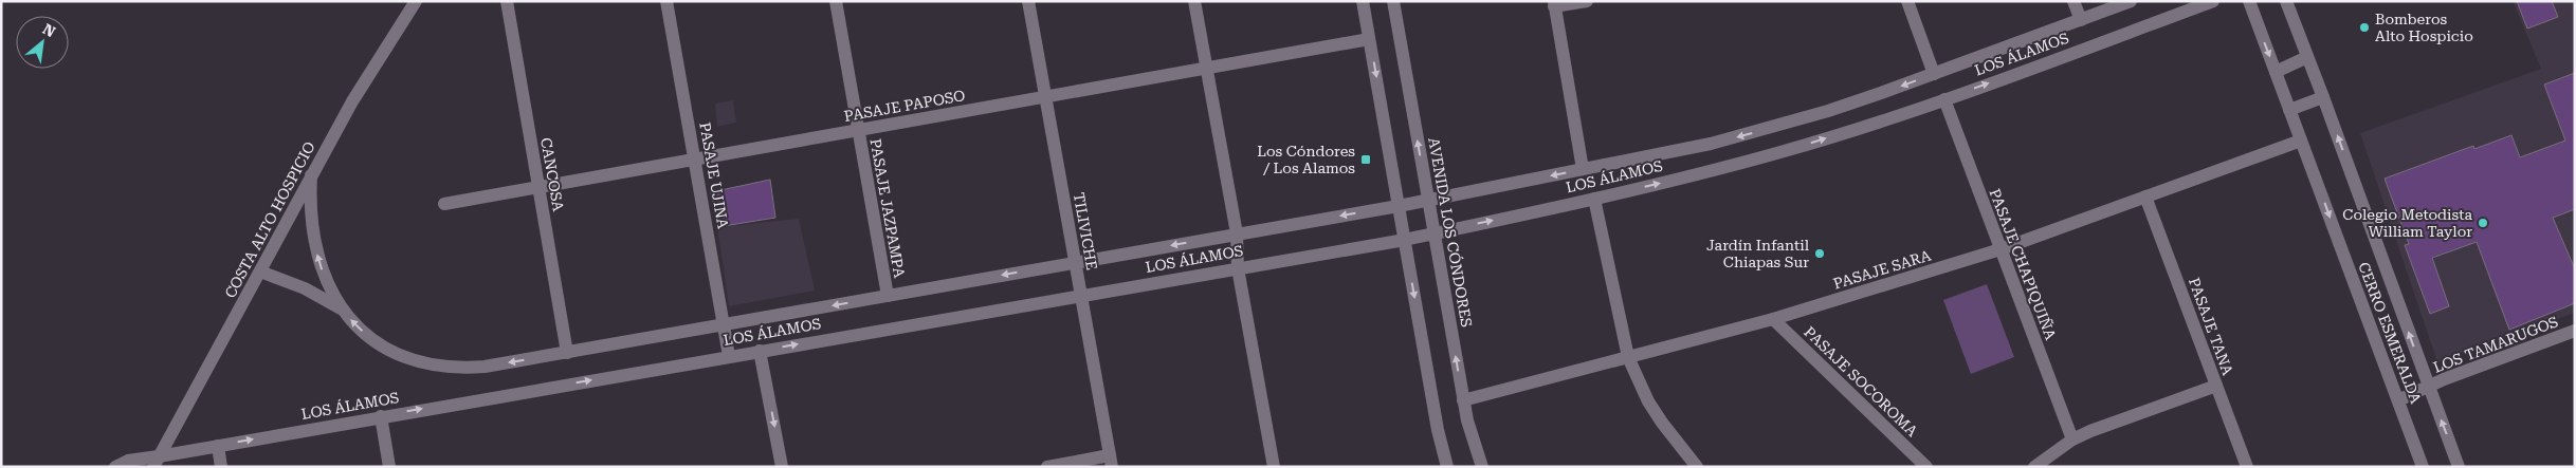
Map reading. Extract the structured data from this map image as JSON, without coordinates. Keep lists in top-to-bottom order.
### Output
{
  "streets": {
    "street": [
      "LOS ÁLAMOS",
      "PASAJE PAPOSO",
      "CANCOSA",
      "PASAJE UJINA",
      "PASAJE JAZPAMPA",
      "COSTA ALTO HOSPICIO",
      "TILIVICHE",
      "AVENIDA LOS CÓNDORES",
      "PASAJE CHAPIQUIÑA",
      "PASAJE SARA",
      "PASAJE TANA",
      "CERRO ESMERALDA",
      "LOS TAMARUGOS",
      "PASAJE SOCOROMA"
    ]
  },
  "crossings": [
    ["LOS ÁLAMOS", "CANCOSA"],
    ["LOS ÁLAMOS", "PASAJE UJINA"],
    ["LOS ÁLAMOS", "PASAJE JAZPAMPA"],
    ["LOS ÁLAMOS", "COSTA ALTO HOSPICIO"],
    ["LOS ÁLAMOS", "TILIVICHE"],
    ["LOS ÁLAMOS", "AVENIDA LOS CÓNDORES"],
    ["LOS ÁLAMOS", "PASAJE CHAPIQUIÑA"],
    ["PASAJE PAPOSO", "CANCOSA"],
    ["PASAJE PAPOSO", "PASAJE UJINA"],
    ["PASAJE PAPOSO", "PASAJE JAZPAMPA"],
    ["PASAJE PAPOSO", "TILIVICHE"],
    ["AVENIDA LOS CÓNDORES", "PASAJE SARA"],
    ["PASAJE CHAPIQUIÑA", "PASAJE SARA"],
    ["PASAJE SARA", "PASAJE TANA"],
    ["PASAJE SARA", "CERRO ESMERALDA"],
    ["PASAJE SARA", "PASAJE SOCOROMA"],
    ["CERRO ESMERALDA", "LOS TAMARUGOS"]
  ],
  "places": {
    "other": ["Bomberos Alto Hospicio", "Colegio Metodista William Taylor", "Jardín Infantil Chiapas Sur"],
    "transit": ["Los Cóndores / Los Alamos"]
  },
  "north": "top right"
}
